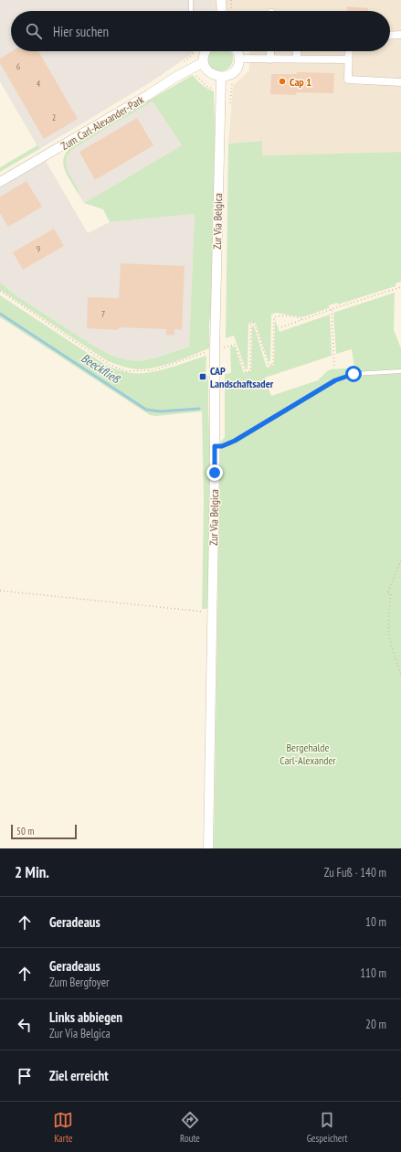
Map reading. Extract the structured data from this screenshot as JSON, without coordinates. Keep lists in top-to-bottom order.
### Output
{
  "streets": {
    "street": ["Zum Carl-Alexander-Park", "Zur Via Belgica"]
  },
  "water": ["Beeckfließ"],
  "parks": ["Bergehalde Carl-Alexander"],
  "places": {
    "other": ["Cap 1"],
    "transit": ["CAP Landschaftsader"]
  },
  "house_numbers": [
    "6",
    "4",
    "2",
    "9",
    "7"
  ],
  "scale_bar": "50 m",
  "page": {
    "search": "Hier suchen",
    "scale": "50 m",
    "heading": ["2 Min.", "Zu Fuß · 140 m"],
    "list": [
      ["Geradeaus", "10 m"],
      ["Geradeaus", "Zum Bergfoyer", "110 m"],
      ["Links abbiegen", "Zur Via Belgica", "20 m"],
      "Ziel erreicht"
    ],
    "nav": ["Karte", "Route", "Gespeichert"]
  }
}
